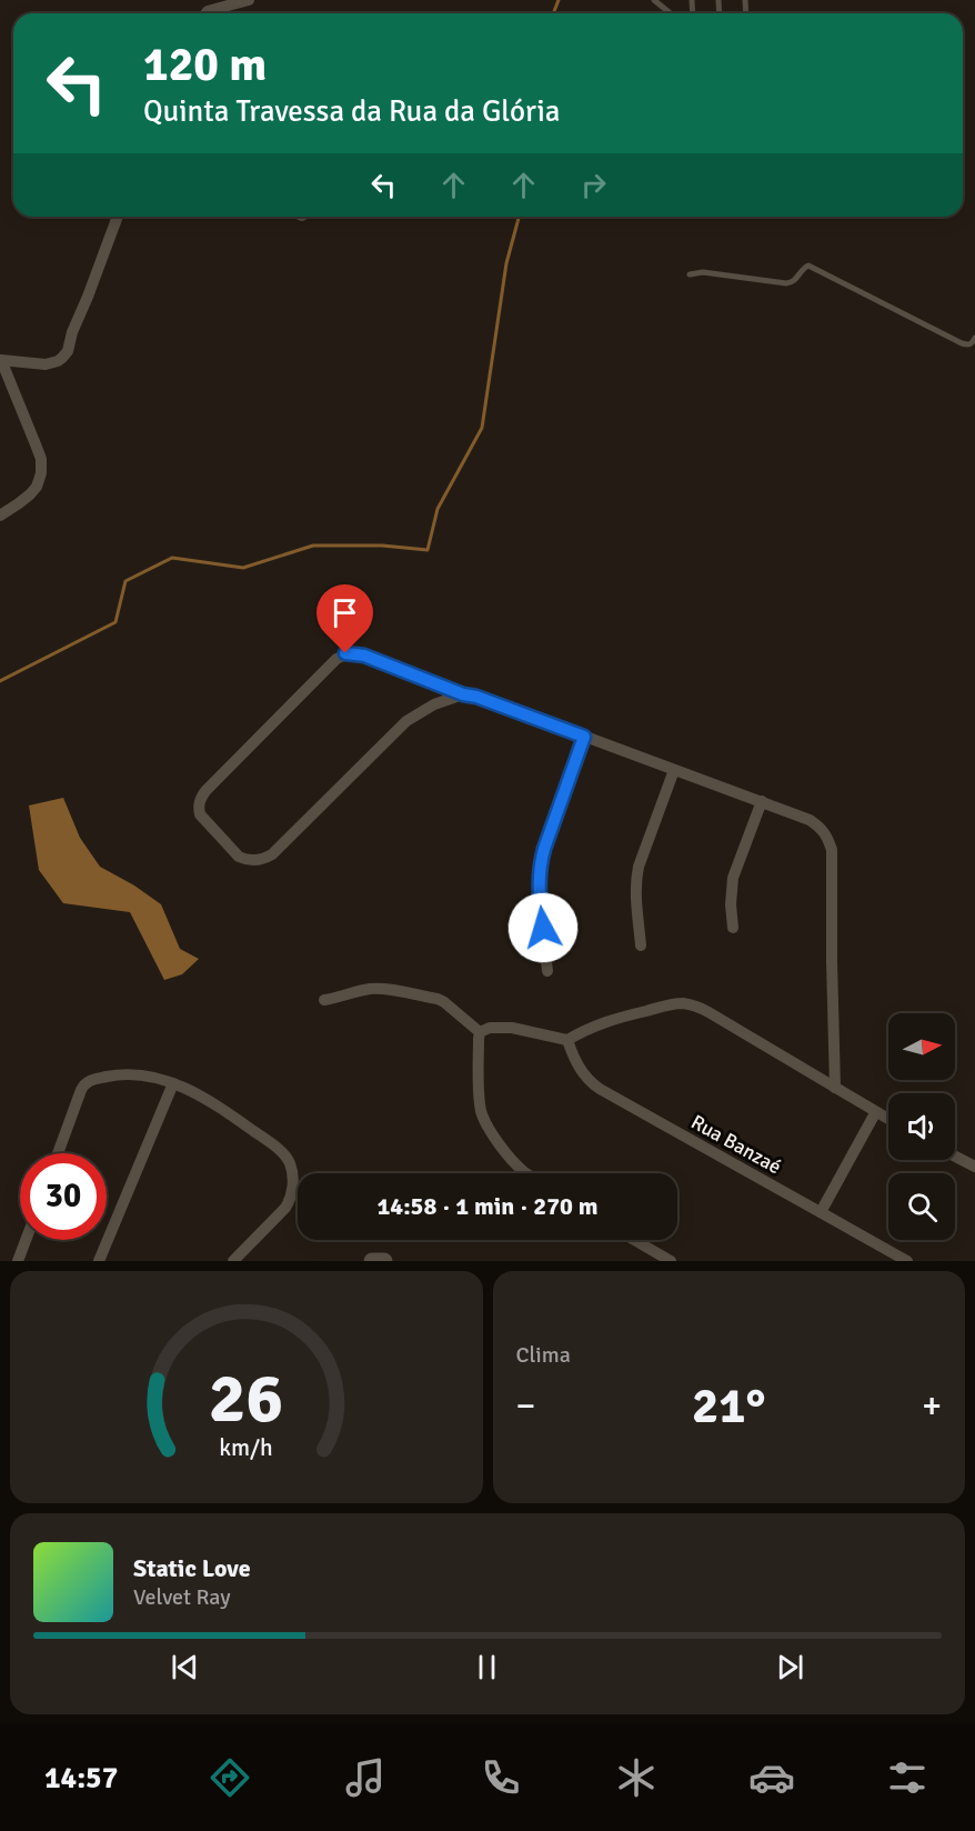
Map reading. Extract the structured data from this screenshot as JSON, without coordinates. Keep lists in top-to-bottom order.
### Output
{
  "streets": {
    "street": ["Rua Banzaé"]
  },
  "north": "right",
  "page": {
    "turn": ["120 m", "Quinta Travessa da Rua da Glória"],
    "limit": "30",
    "trip": "14:58 · 1 min · 270 m",
    "tile": "Clima",
    "heat": ["−", "21°", "+"],
    "song": ["Static Love", "Velvet Ray"],
    "tabs": "14:57",
    "gauge": ["26", "km/h"]
  }
}
